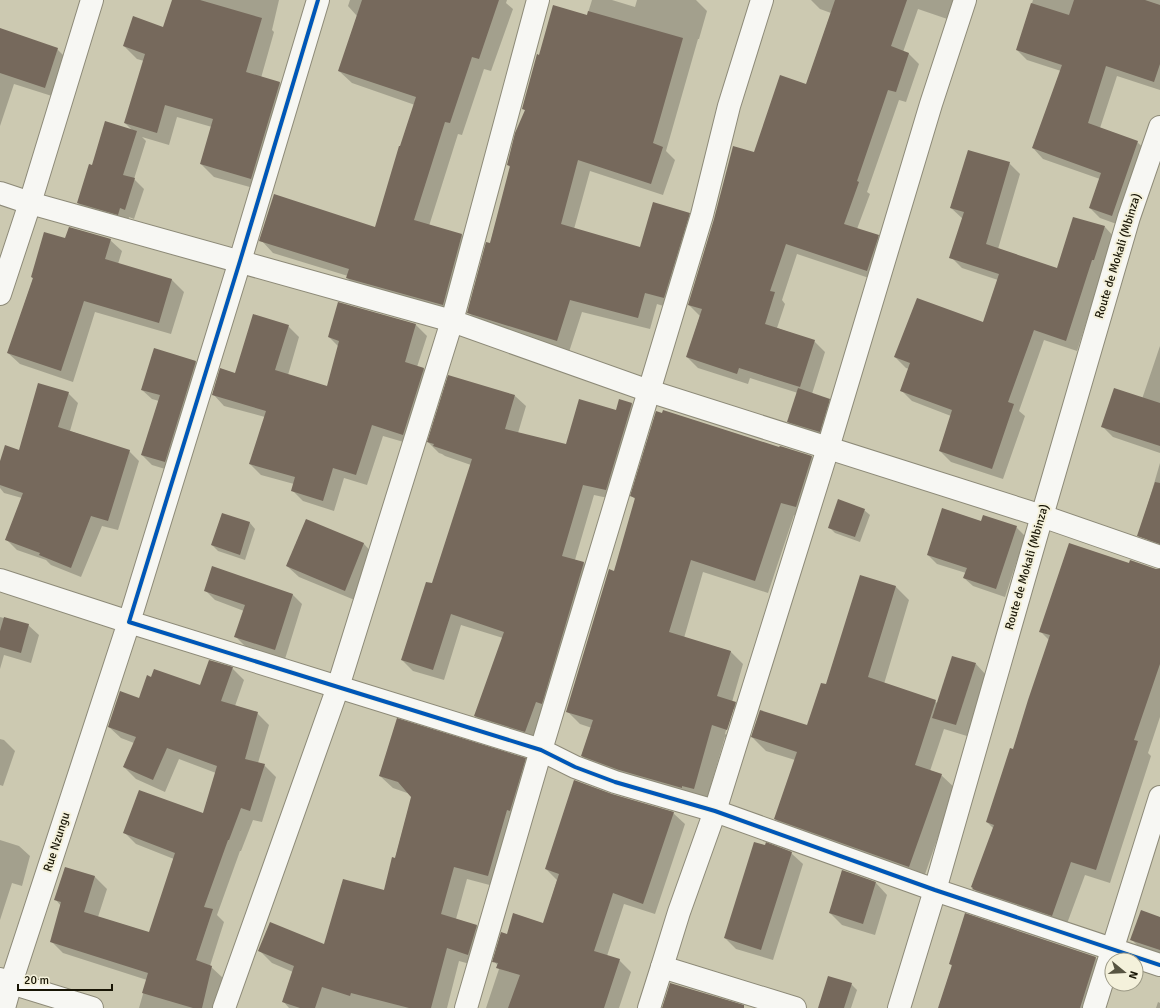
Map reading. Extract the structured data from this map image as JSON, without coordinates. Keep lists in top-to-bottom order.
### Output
{
  "streets": {
    "street": ["Route de Mokali (Mbinza)", "Rue Nzungu"]
  },
  "scale_bar": "20 m",
  "north": "right"
}
